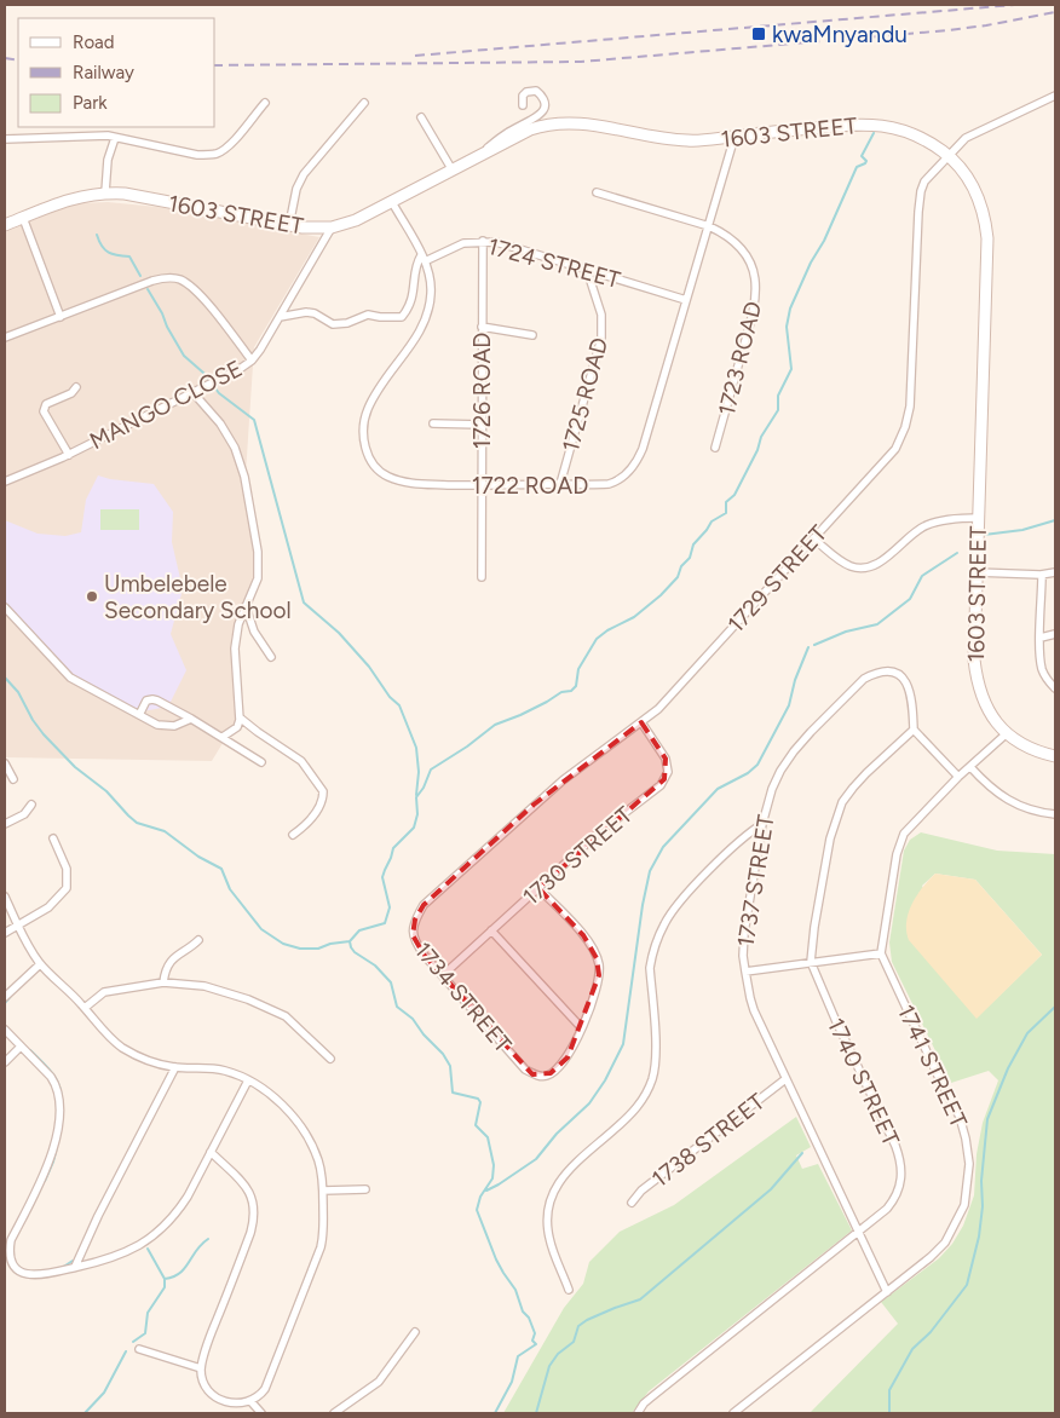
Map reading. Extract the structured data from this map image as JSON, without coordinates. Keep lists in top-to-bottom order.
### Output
{
  "streets": {
    "street": [
      "1603 STREET",
      "1724 STREET",
      "1723 ROAD",
      "1726 ROAD",
      "1725 ROAD",
      "MANGO CLOSE",
      "1722 ROAD",
      "1729 STREET",
      "1730 STREET",
      "1737 STREET",
      "1734 STREET",
      "1741 STREET",
      "1740 STREET",
      "1738 STREET"
    ]
  },
  "crossings": [
    ["1603 STREET", "MANGO CLOSE"],
    ["1603 STREET", "1722 ROAD"],
    ["1603 STREET", "1729 STREET"],
    ["1724 STREET", "1726 ROAD"],
    ["1724 STREET", "1725 ROAD"],
    ["1724 STREET", "1722 ROAD"],
    ["1723 ROAD", "1722 ROAD"],
    ["1726 ROAD", "1722 ROAD"],
    ["1725 ROAD", "1722 ROAD"],
    ["1729 STREET", "1730 STREET"],
    ["1729 STREET", "1734 STREET"],
    ["1730 STREET", "1734 STREET"],
    ["1737 STREET", "1741 STREET"],
    ["1737 STREET", "1740 STREET"],
    ["1737 STREET", "1738 STREET"]
  ],
  "places": {
    "transit": ["kwaMnyandu"],
    "other": ["Umbelebele Secondary School"]
  },
  "legend": ["Road", "Railway", "Park"]
}
